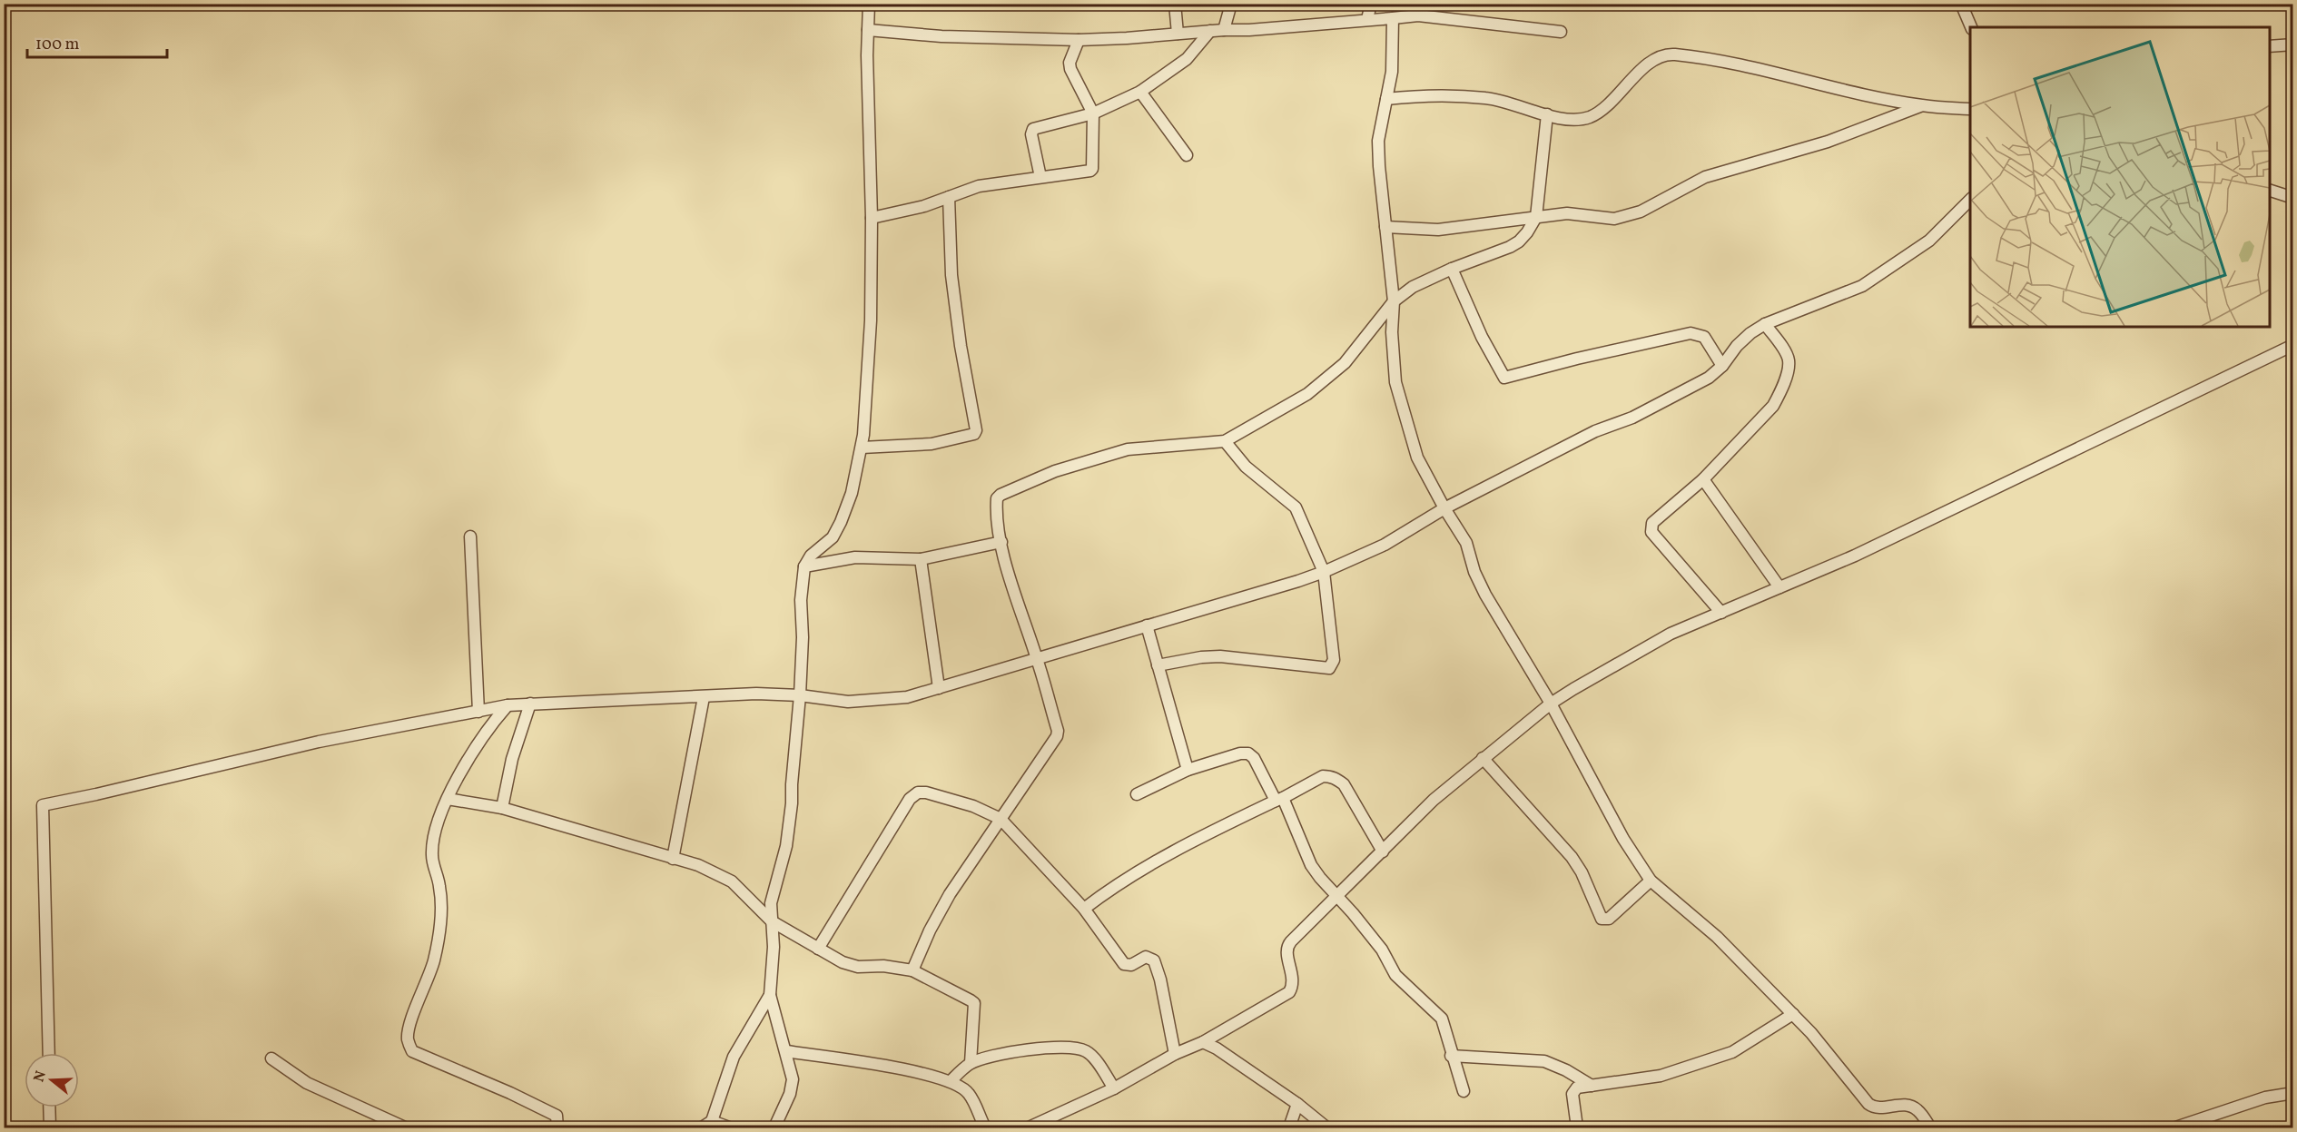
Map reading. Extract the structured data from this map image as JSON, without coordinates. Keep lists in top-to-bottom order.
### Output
{
  "scale_bar": "100 m",
  "north": "left"
}
